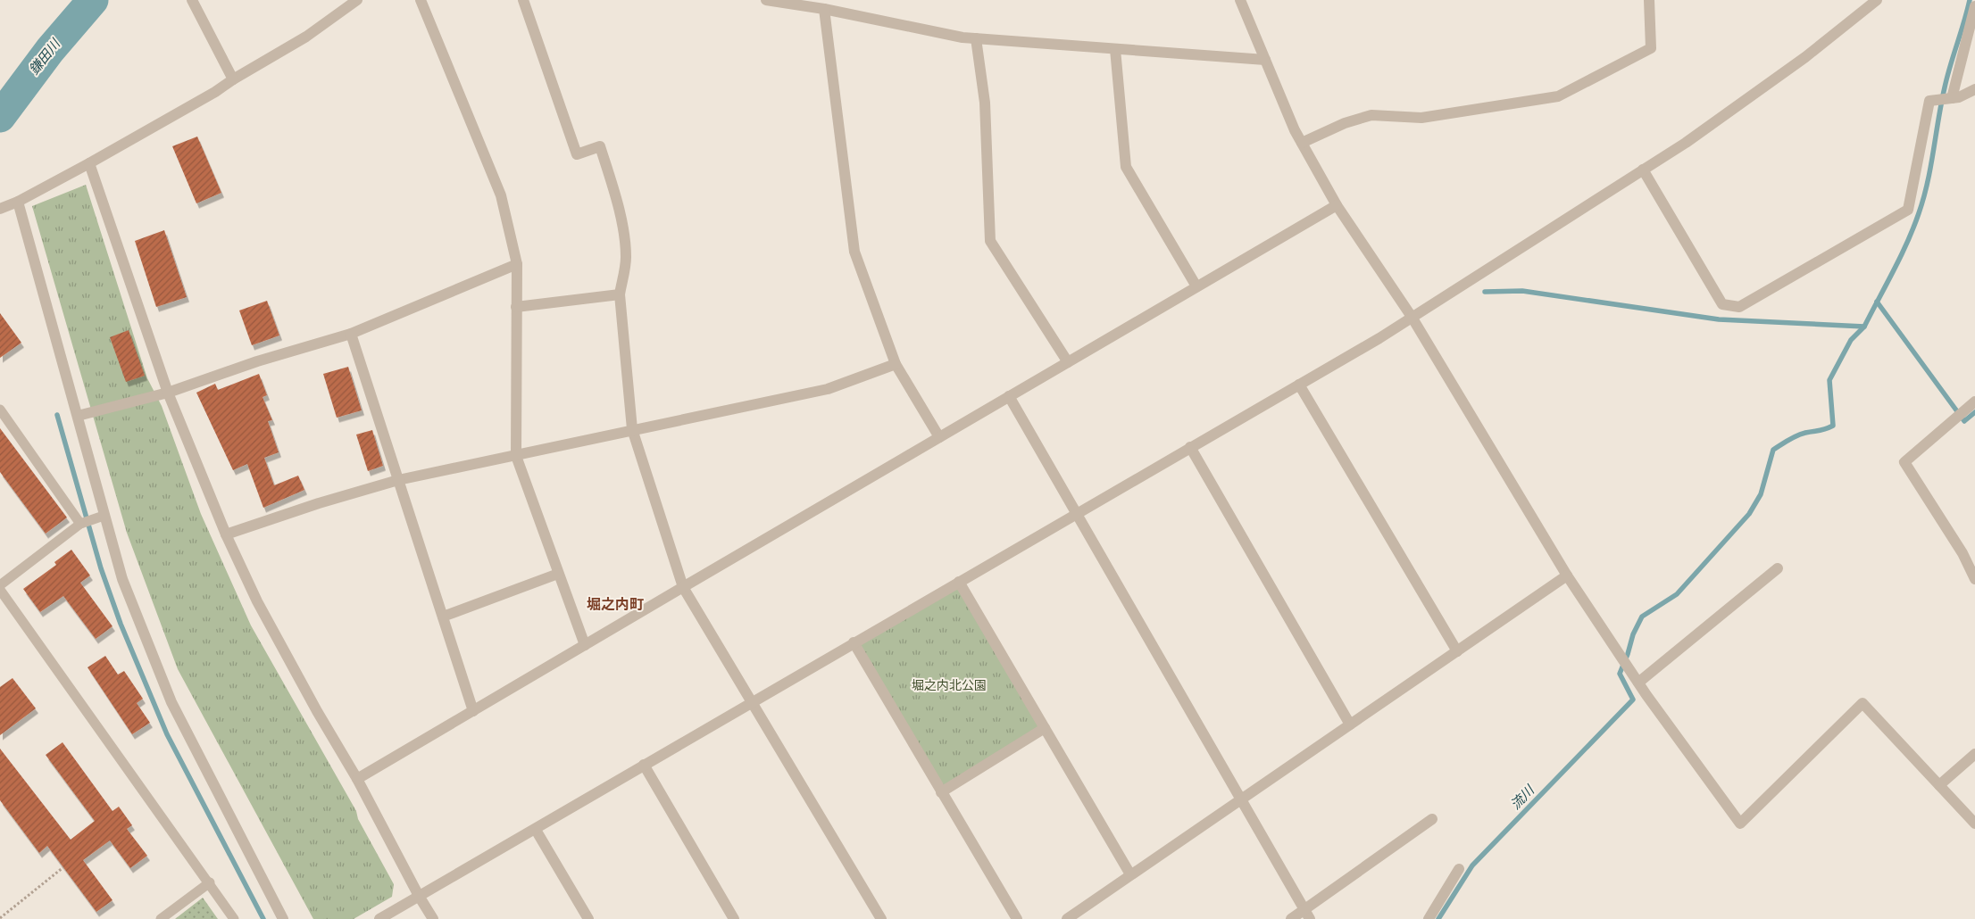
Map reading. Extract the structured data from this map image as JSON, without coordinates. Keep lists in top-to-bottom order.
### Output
{
  "districts": ["堀之内町"],
  "water": ["鎌田川", "流川"],
  "parks": ["堀之内北公園"]
}
